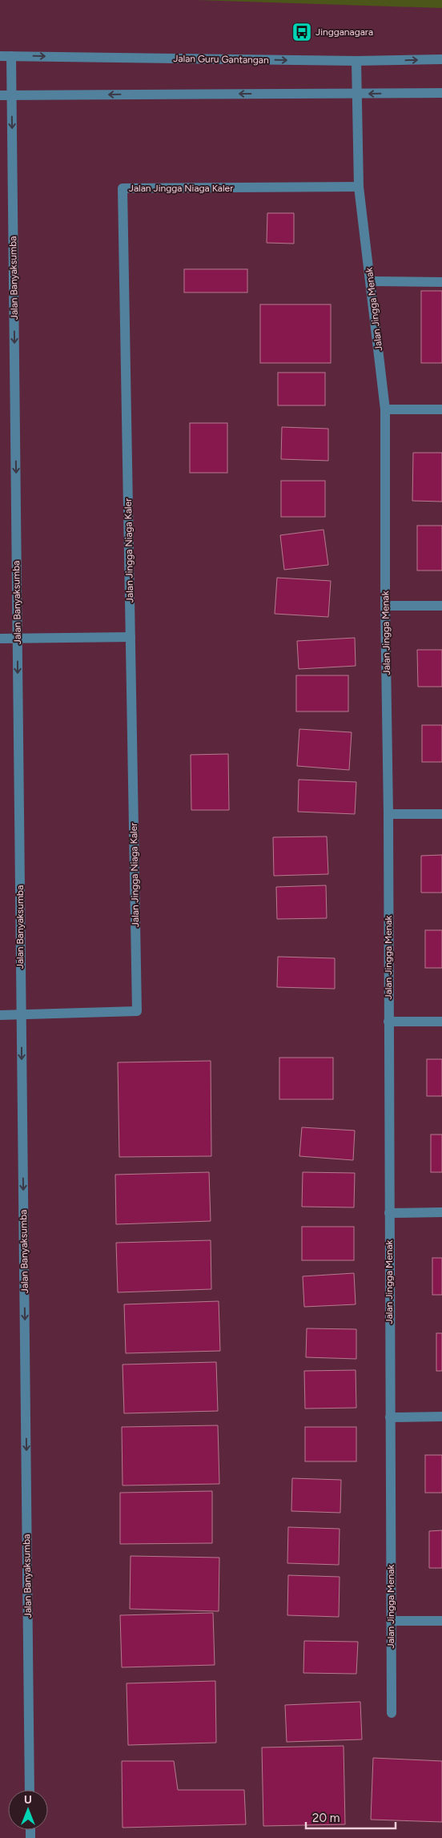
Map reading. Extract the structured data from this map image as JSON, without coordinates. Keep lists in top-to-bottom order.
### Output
{
  "streets": {
    "street": [
      "Jalan Guru Gantangan",
      "Jalan Jingga Niaga Kaler",
      "Jalan Banyaksumba",
      "Jalan Jingga Menak"
    ]
  },
  "crossings": [
    ["Jalan Guru Gantangan", "Jalan Banyaksumba"],
    ["Jalan Guru Gantangan", "Jalan Jingga Menak"],
    ["Jalan Jingga Niaga Kaler", "Jalan Banyaksumba"],
    ["Jalan Jingga Niaga Kaler", "Jalan Jingga Menak"]
  ],
  "one_way": ["Jalan Banyaksumba"],
  "places": {
    "bus stop": ["Jingganagara"]
  },
  "scale_bar": "20 m",
  "north": "top"
}
